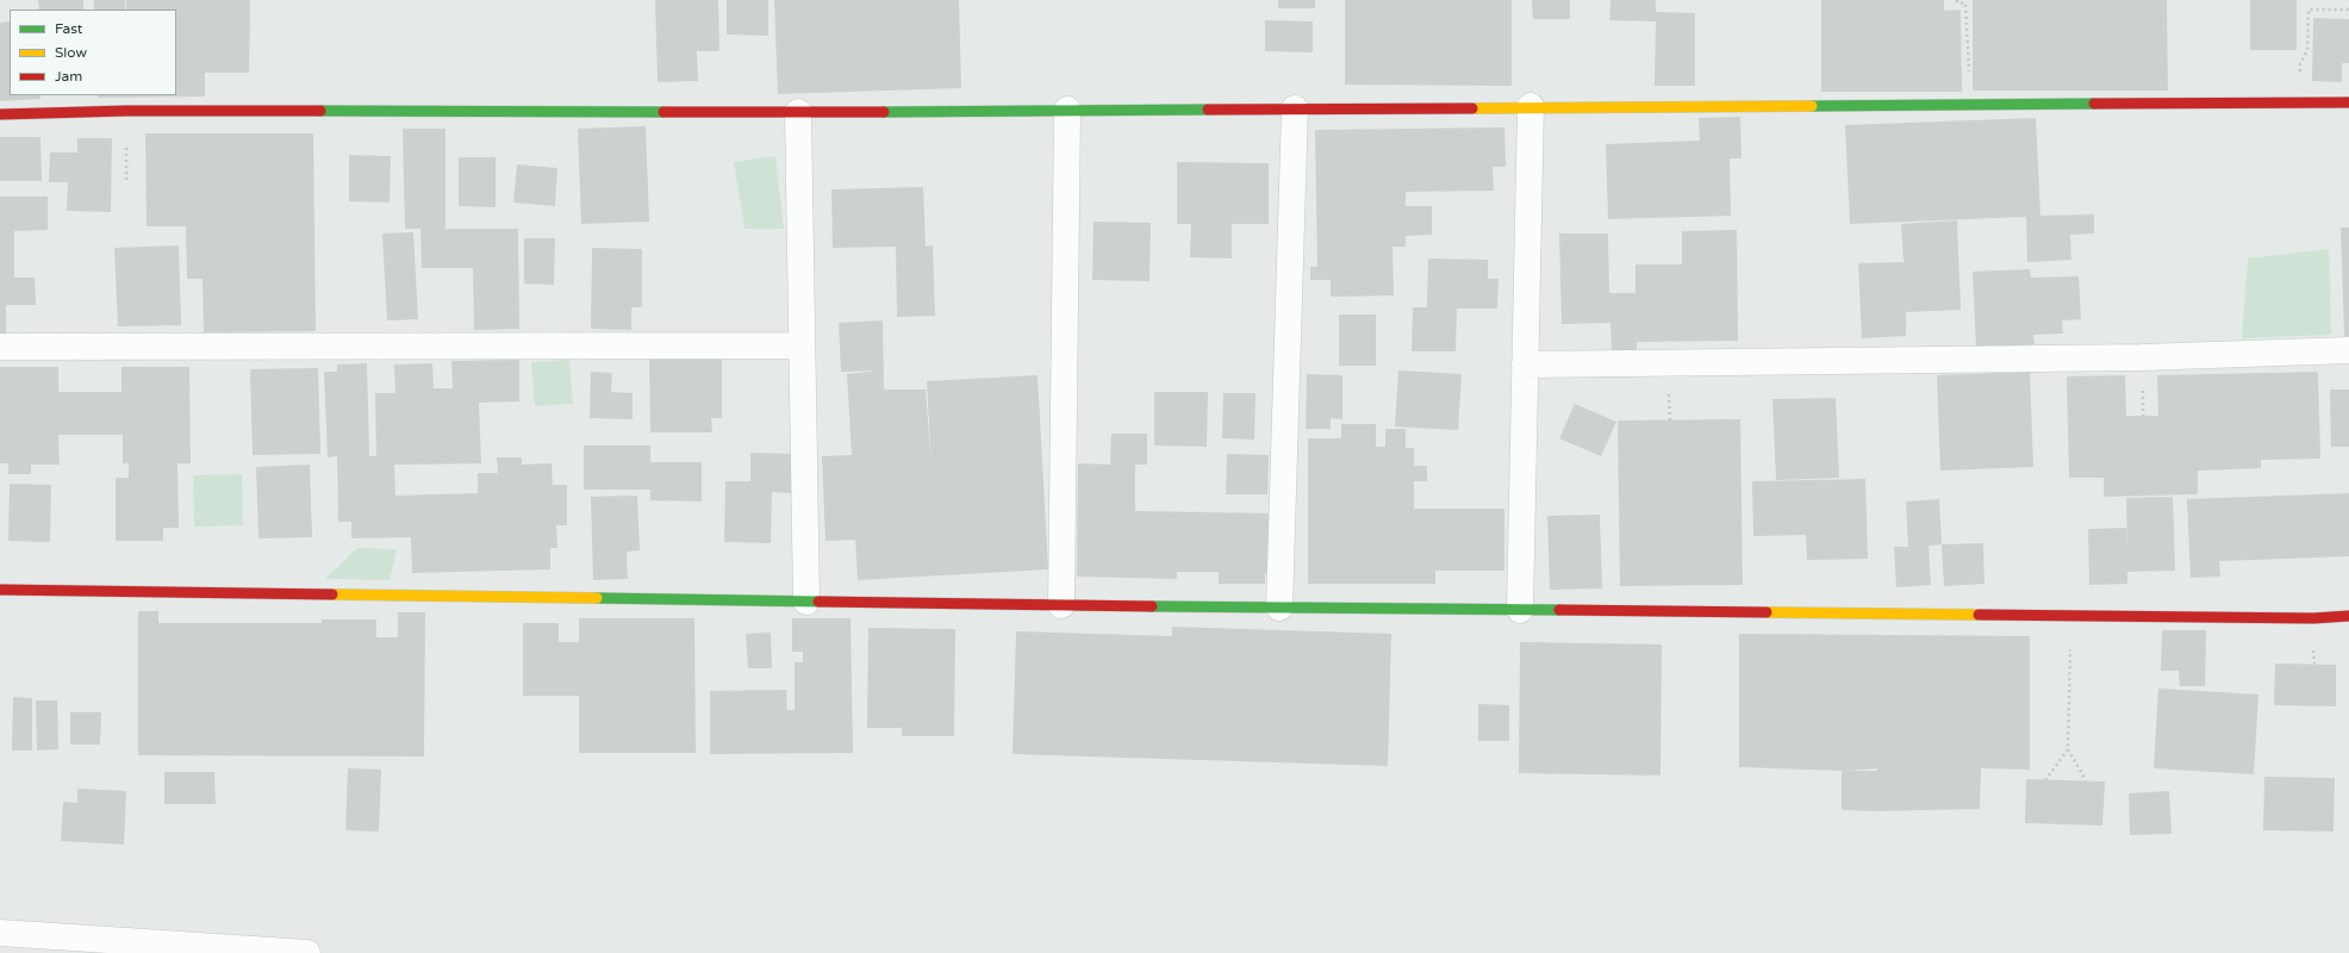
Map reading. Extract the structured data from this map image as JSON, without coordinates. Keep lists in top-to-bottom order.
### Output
{
  "legend": ["Fast", "Slow", "Jam"]
}
